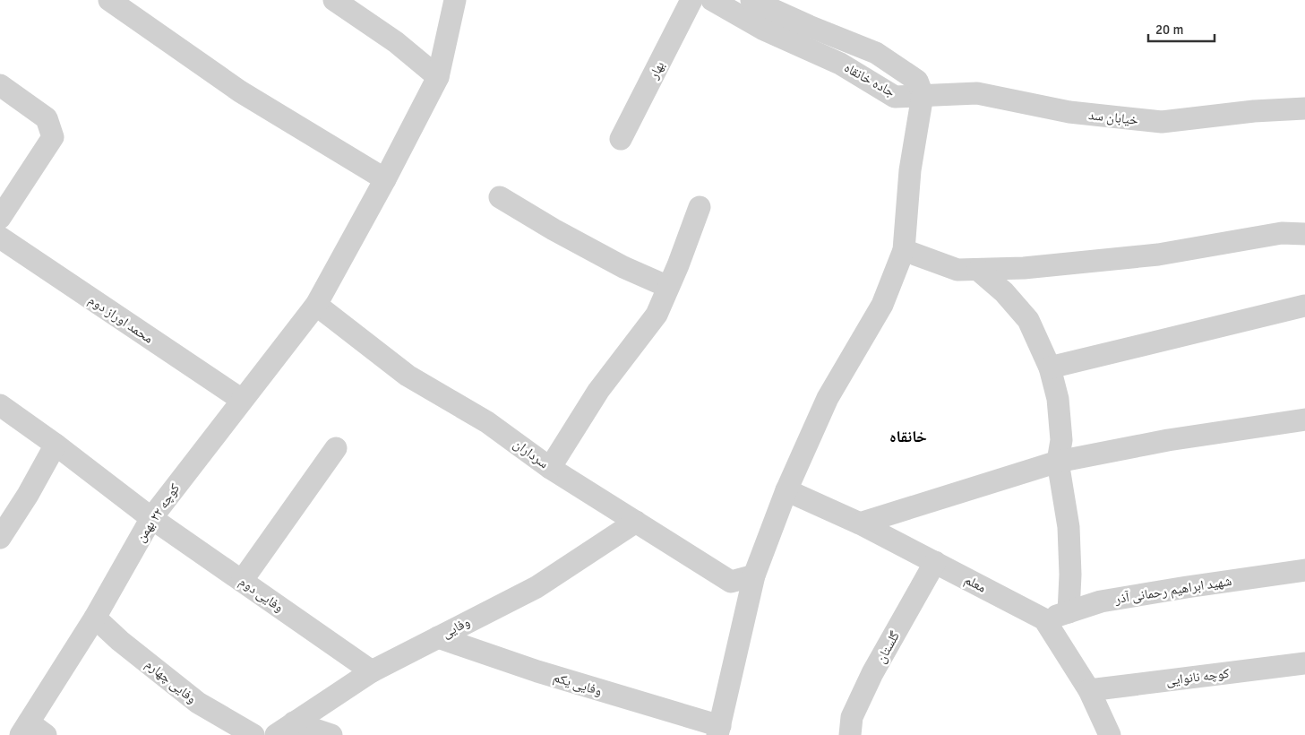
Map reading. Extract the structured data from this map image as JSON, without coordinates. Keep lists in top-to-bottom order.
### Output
{
  "streets": {
    "street": [
      "بهار",
      "جاده خانقاه",
      "خیابان سد",
      "محمد اوراز دوم",
      "سرداران",
      "کوچه ۲۲ بهمن",
      "معلم",
      "شهید ابراهیم رحمانی آذر",
      "وفایی دوم",
      "وفایی",
      "گلستان",
      "کوچه نانوایی",
      "وفایی چهارم",
      "وفایی یکم"
    ]
  },
  "crossings": [
    ["جاده خانقاه", "خیابان سد"],
    ["محمد اوراز دوم", "کوچه ۲۲ بهمن"],
    ["سرداران", "کوچه ۲۲ بهمن"],
    ["سرداران", "وفایی"],
    ["کوچه ۲۲ بهمن", "وفایی دوم"],
    ["کوچه ۲۲ بهمن", "وفایی چهارم"],
    ["معلم", "شهید ابراهیم رحمانی آذر"],
    ["معلم", "گلستان"],
    ["معلم", "کوچه نانوایی"],
    ["وفایی دوم", "وفایی"],
    ["وفایی", "وفایی یکم"]
  ],
  "districts": ["خانقاه"],
  "scale_bar": "20 m"
}
